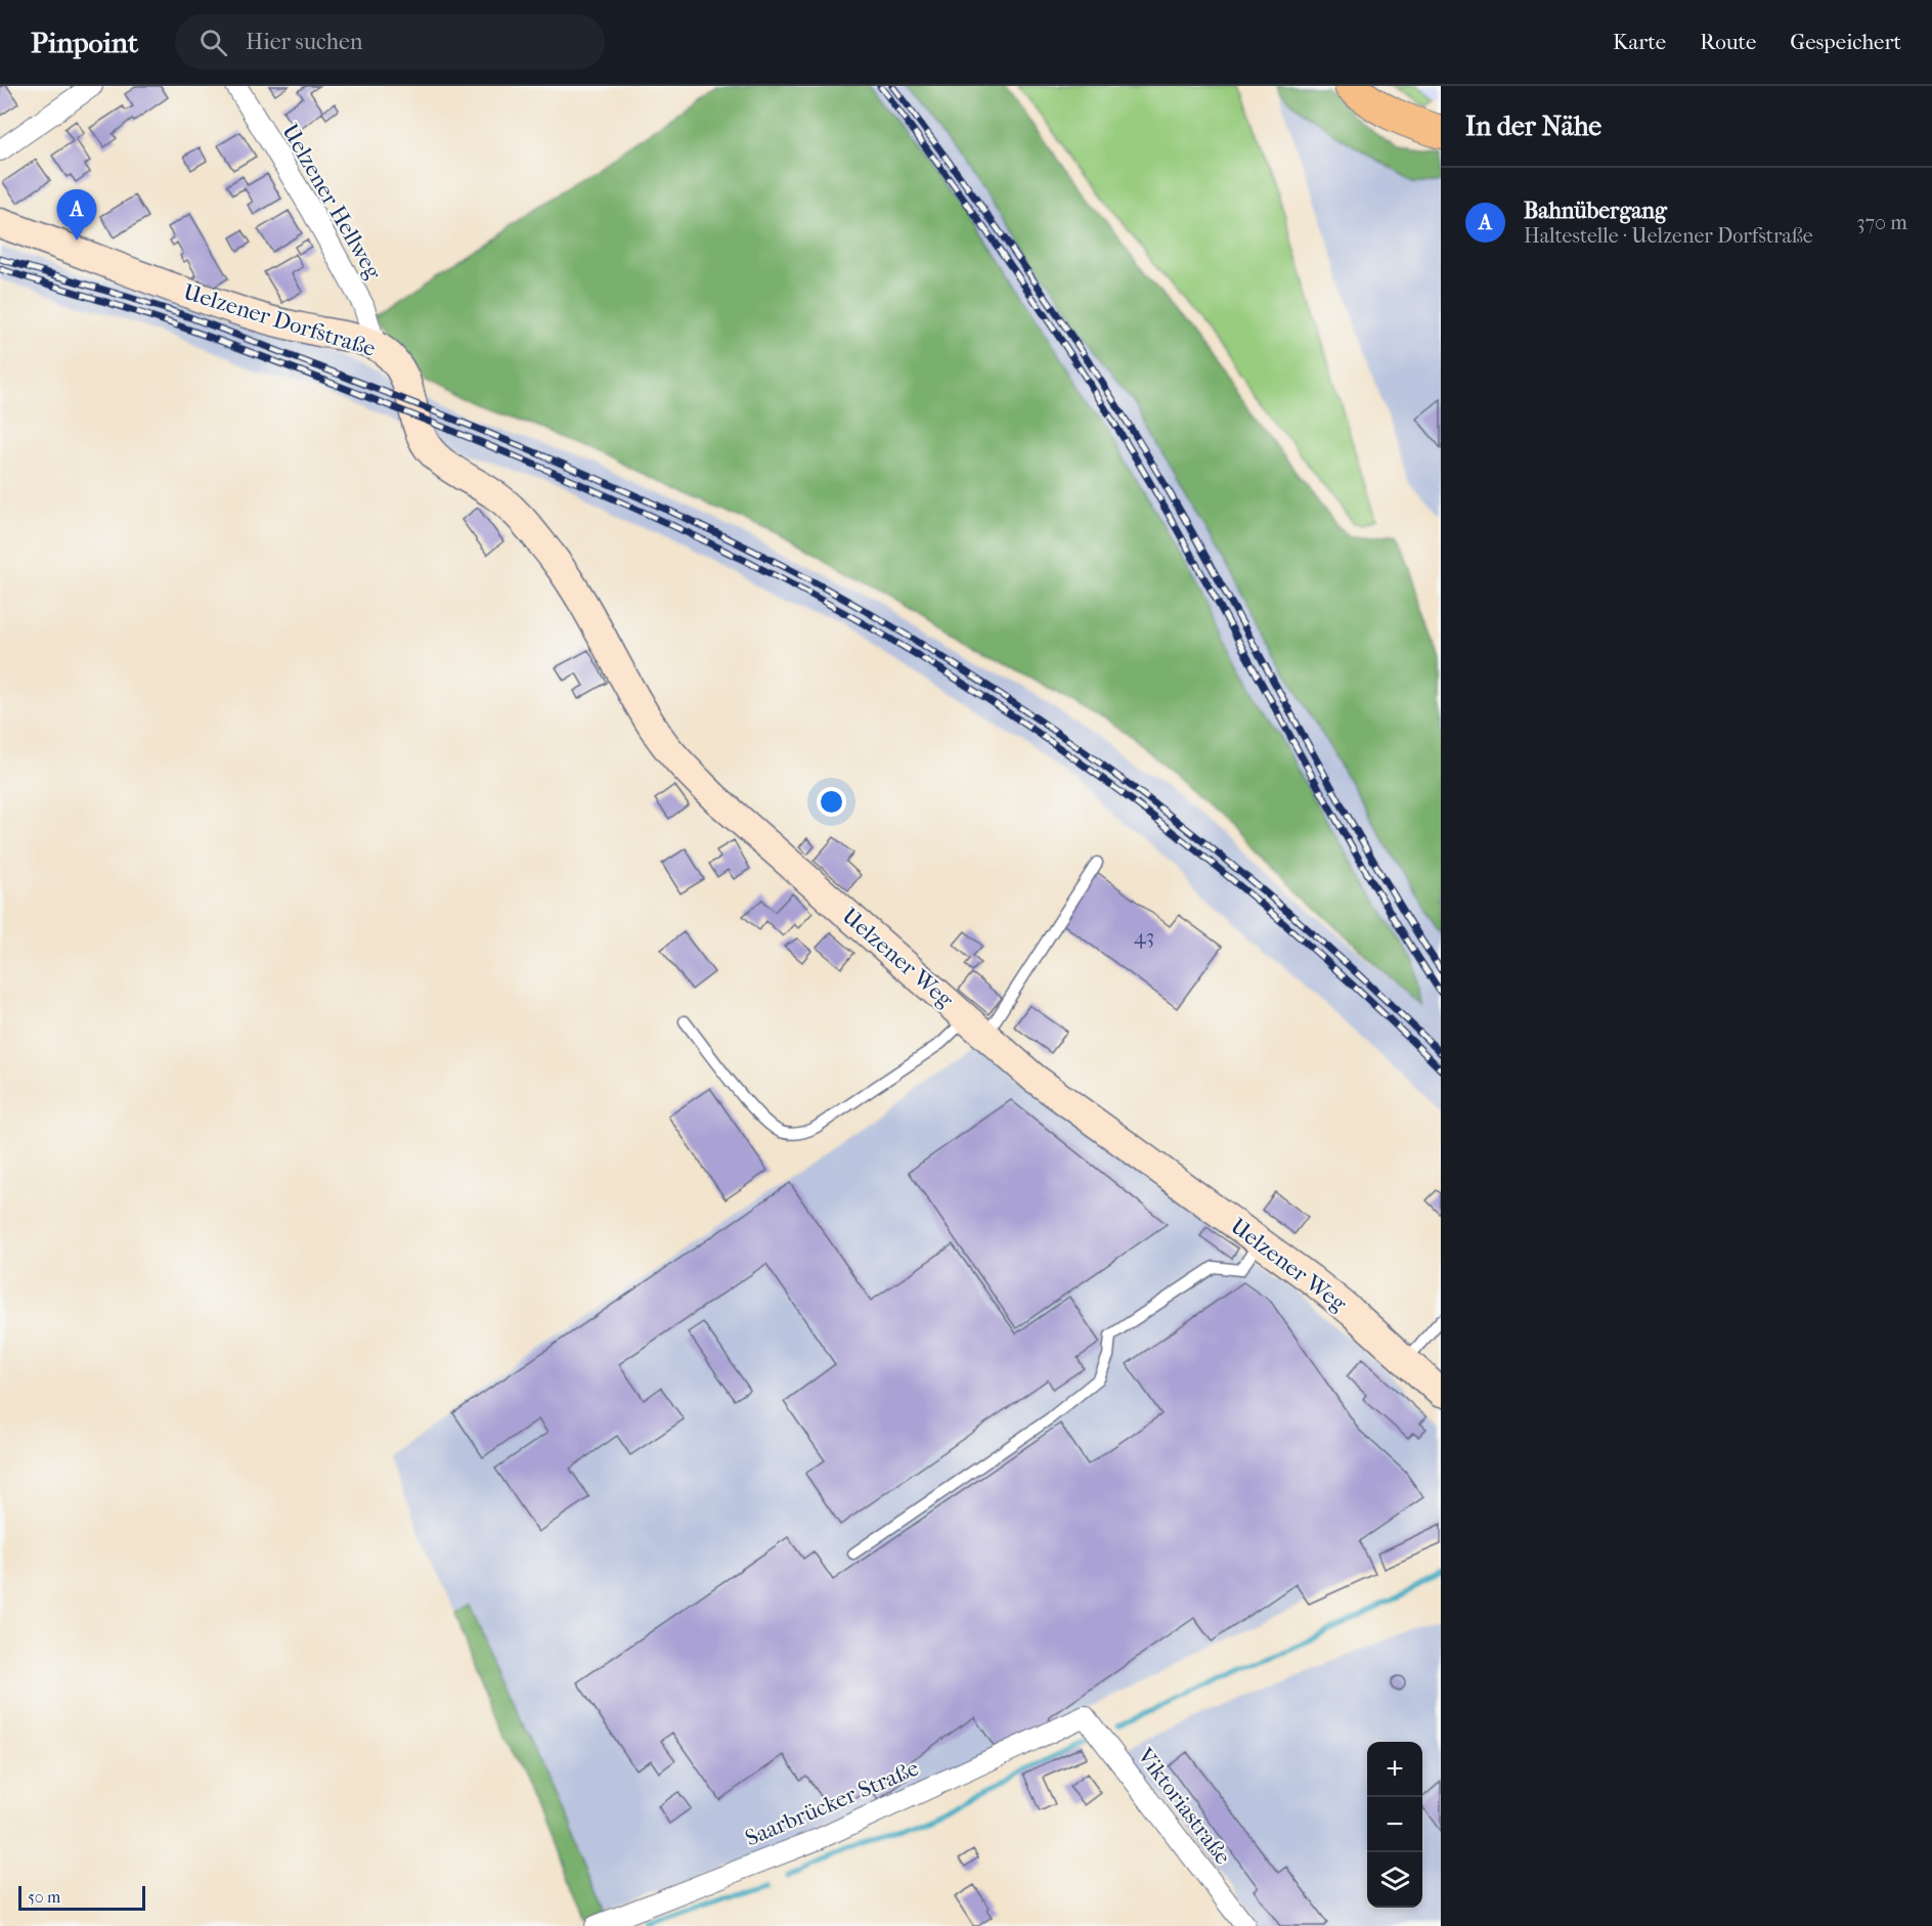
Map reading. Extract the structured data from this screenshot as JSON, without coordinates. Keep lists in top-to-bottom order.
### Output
{
  "streets": {
    "street": [
      "Uelzener Hellweg",
      "Uelzener Dorfstraße",
      "Uelzener Weg",
      "Saarbrücker Straße",
      "Viktoriastraße"
    ]
  },
  "crossings": [
    ["Uelzener Hellweg", "Uelzener Dorfstraße"],
    ["Uelzener Dorfstraße", "Uelzener Weg"],
    ["Saarbrücker Straße", "Viktoriastraße"]
  ],
  "house_numbers": ["43"],
  "scale_bar": "50 m",
  "page": {
    "header": "Pinpoint",
    "search": "Hier suchen",
    "nav": ["Karte", "Route", "Gespeichert"],
    "heading": "In der Nähe",
    "list": [
      {
        "mark": "A",
        "name": "Bahnübergang",
        "note": "Haltestelle · Uelzener Dorfstraße",
        "value": "370 m"
      }
    ],
    "pins": "A",
    "map_buttons": ["+", "−"],
    "scale": "50 m"
  }
}
